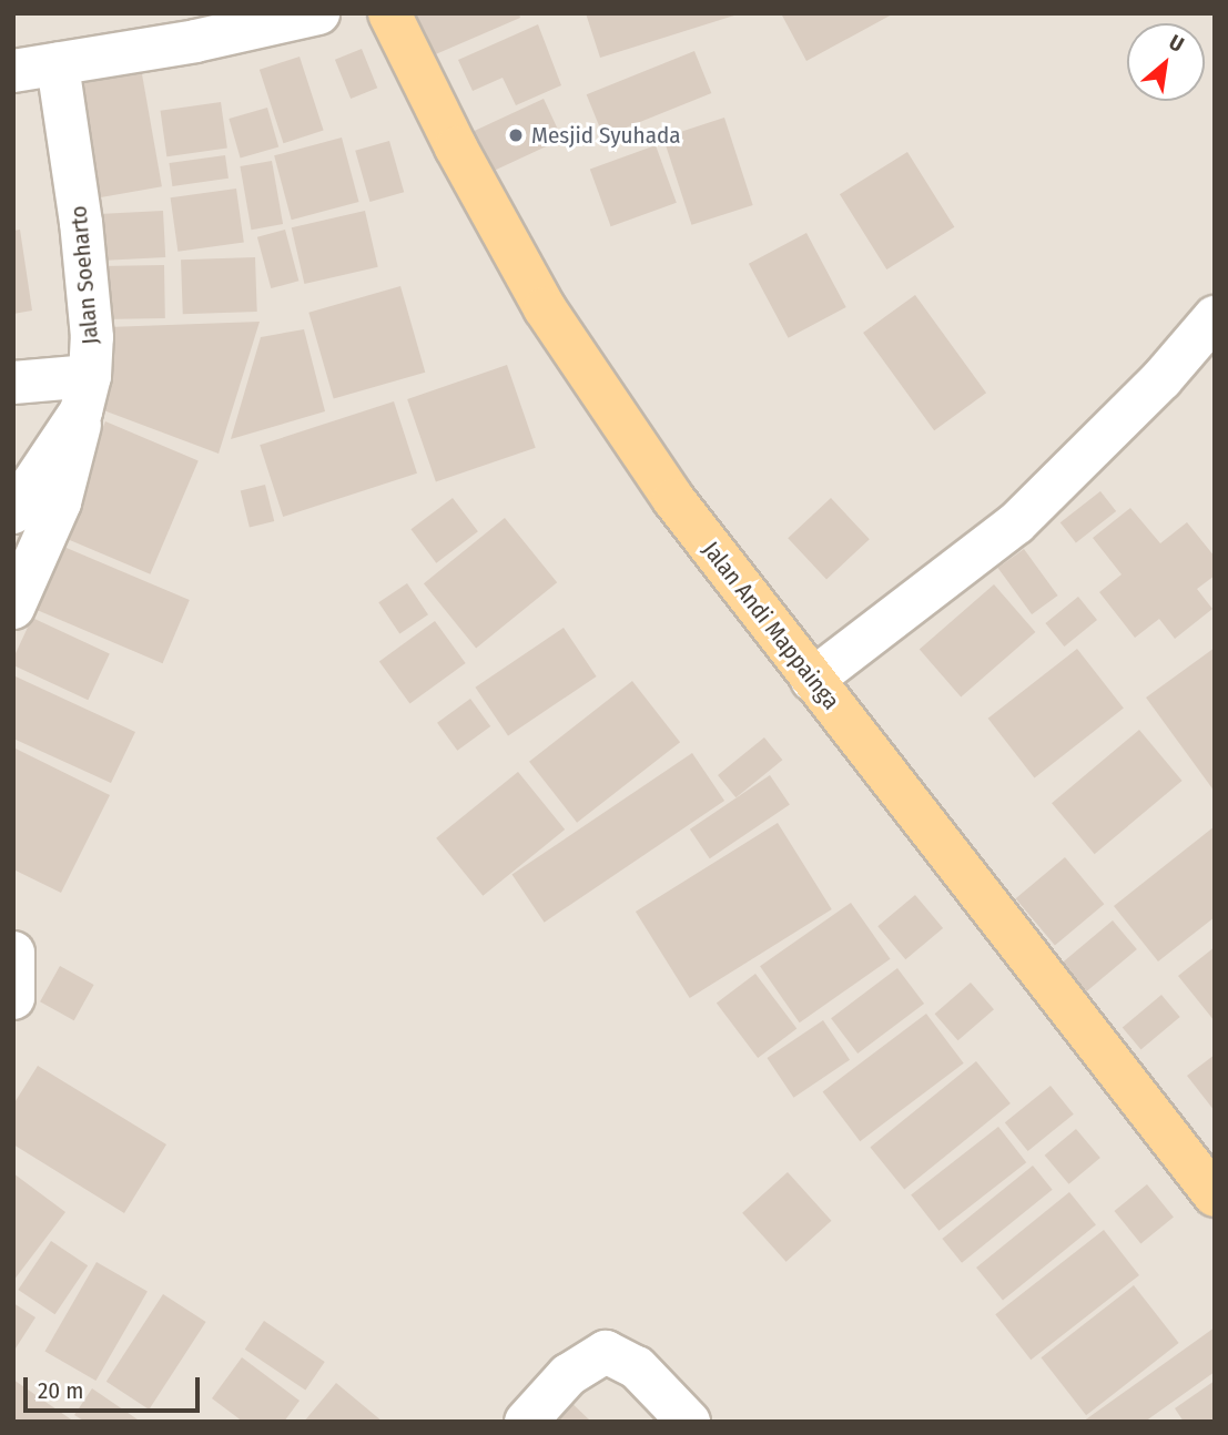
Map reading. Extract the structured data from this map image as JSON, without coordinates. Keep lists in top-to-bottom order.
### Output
{
  "streets": {
    "main road": ["Jalan Andi Mappainga"],
    "street": ["Jalan Soeharto"]
  },
  "places": ["Mesjid Syuhada"],
  "scale_bar": "20 m",
  "north": "top right"
}
